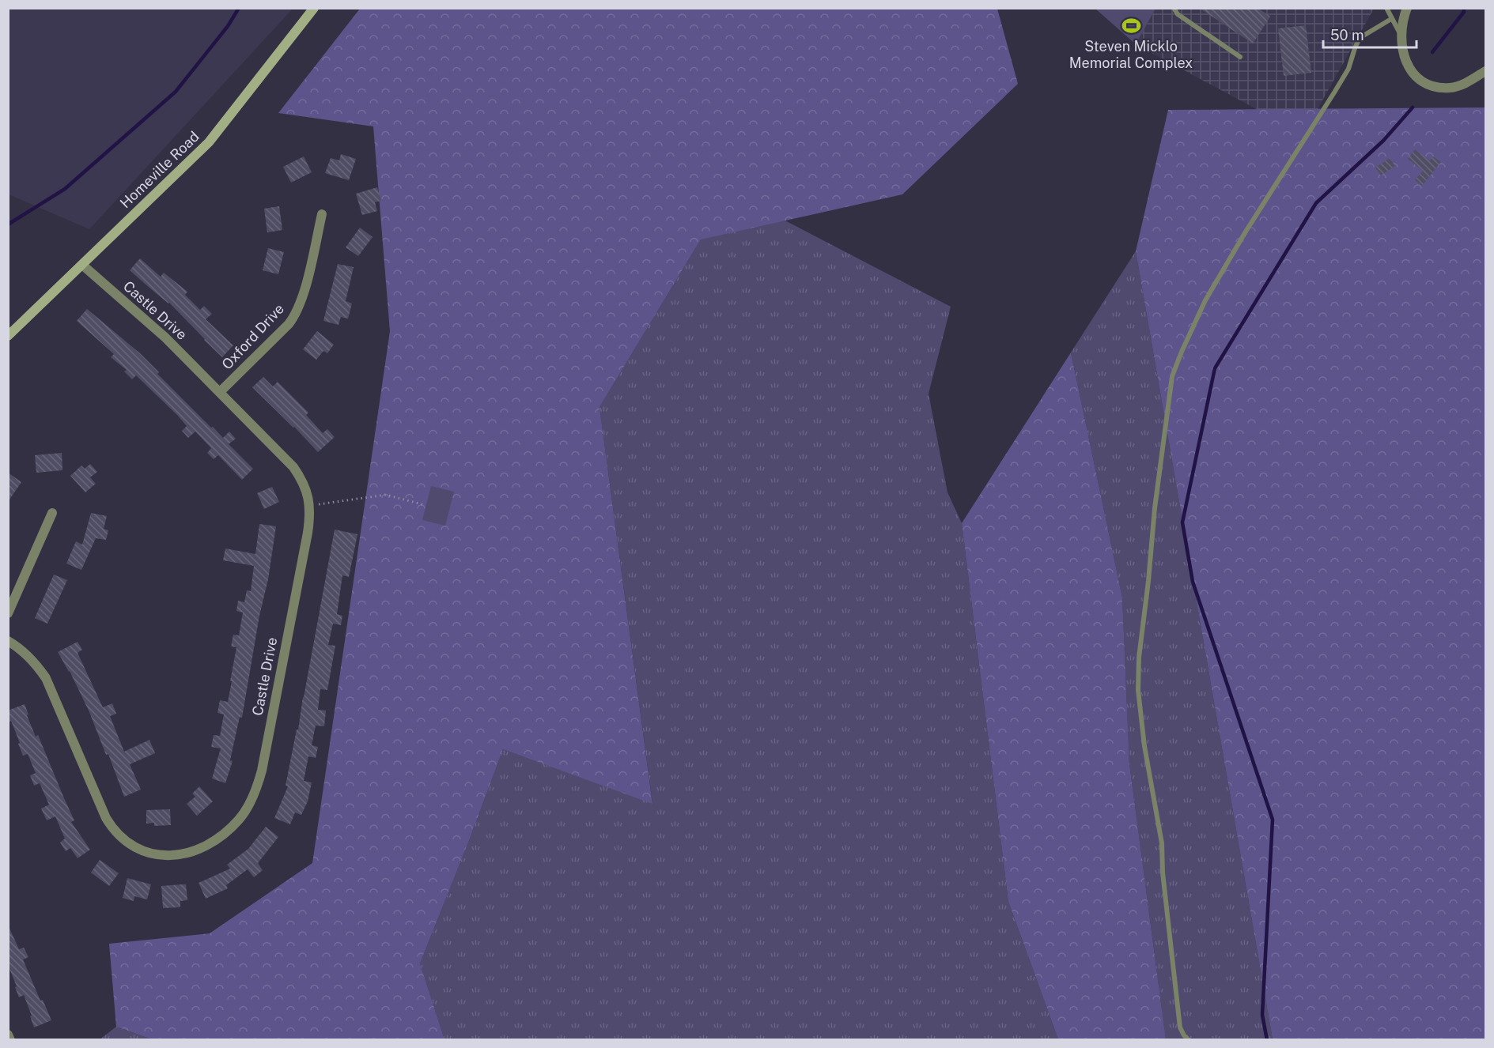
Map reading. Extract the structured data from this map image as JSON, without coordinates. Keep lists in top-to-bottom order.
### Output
{
  "streets": {
    "street": ["Homeville Road", "Castle Drive", "Oxford Drive"]
  },
  "crossings": [
    ["Homeville Road", "Castle Drive"],
    ["Castle Drive", "Oxford Drive"]
  ],
  "places": {
    "sports": ["Steven Micklo Memorial Complex"]
  },
  "scale_bar": "50 m"
}
